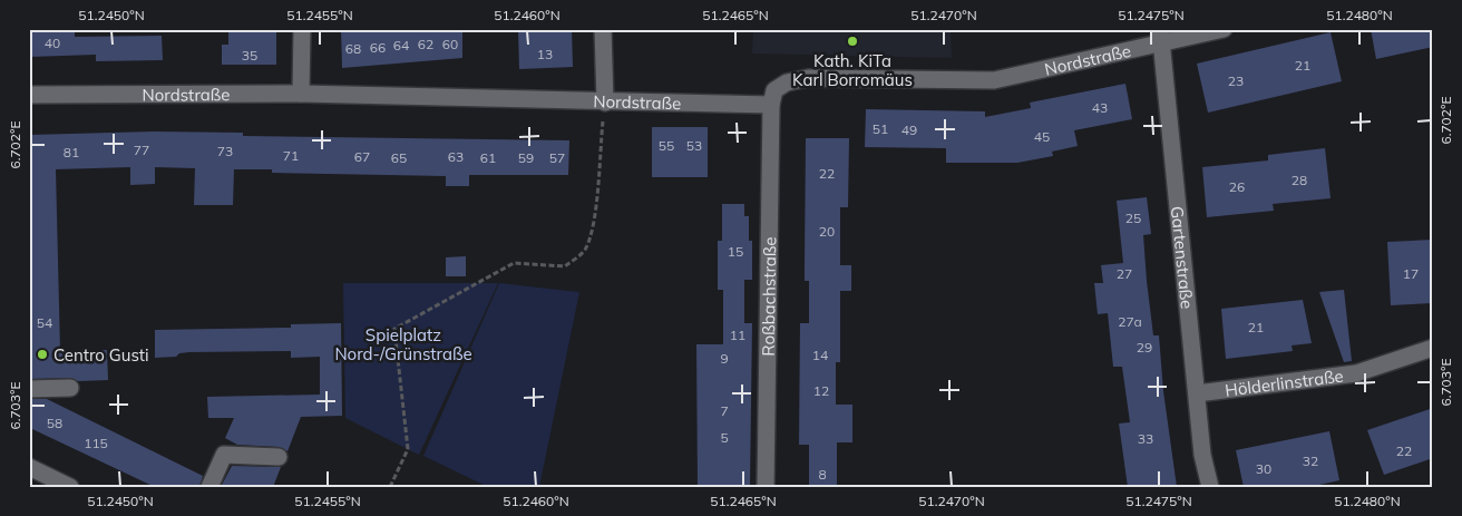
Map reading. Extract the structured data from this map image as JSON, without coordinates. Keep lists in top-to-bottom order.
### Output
{
  "streets": {
    "street": [
      "Nordstraße",
      "Gartenstraße",
      "Roßbachstraße",
      "Hölderlinstraße"
    ]
  },
  "crossings": [
    ["Nordstraße", "Gartenstraße"],
    ["Nordstraße", "Roßbachstraße"],
    ["Gartenstraße", "Hölderlinstraße"]
  ],
  "parks": ["Spielplatz Nord-/Grünstraße"],
  "places": ["Kath. KiTa Karl Borromäus", "Centro Gusti"],
  "house_numbers": [
    "40",
    "62",
    "60",
    "64",
    "66",
    "68",
    "13",
    "35",
    "21",
    "23",
    "43",
    "51",
    "49",
    "45",
    "55",
    "53",
    "77",
    "73",
    "81",
    "71",
    "67",
    "63",
    "65",
    "61",
    "59",
    "57",
    "22",
    "28",
    "26",
    "25",
    "20",
    "15",
    "27",
    "17",
    "27a",
    "54",
    "21",
    "11",
    "29",
    "14",
    "9",
    "12",
    "7",
    "58",
    "5",
    "33",
    "115",
    "22",
    "32",
    "30",
    "8"
  ],
  "coordinates": [
    "51.2450°N",
    "51.2455°N",
    "51.2460°N",
    "51.2465°N",
    "51.2470°N",
    "51.2475°N",
    "51.2480°N",
    "6.702°E",
    "6.703°E"
  ]
}
